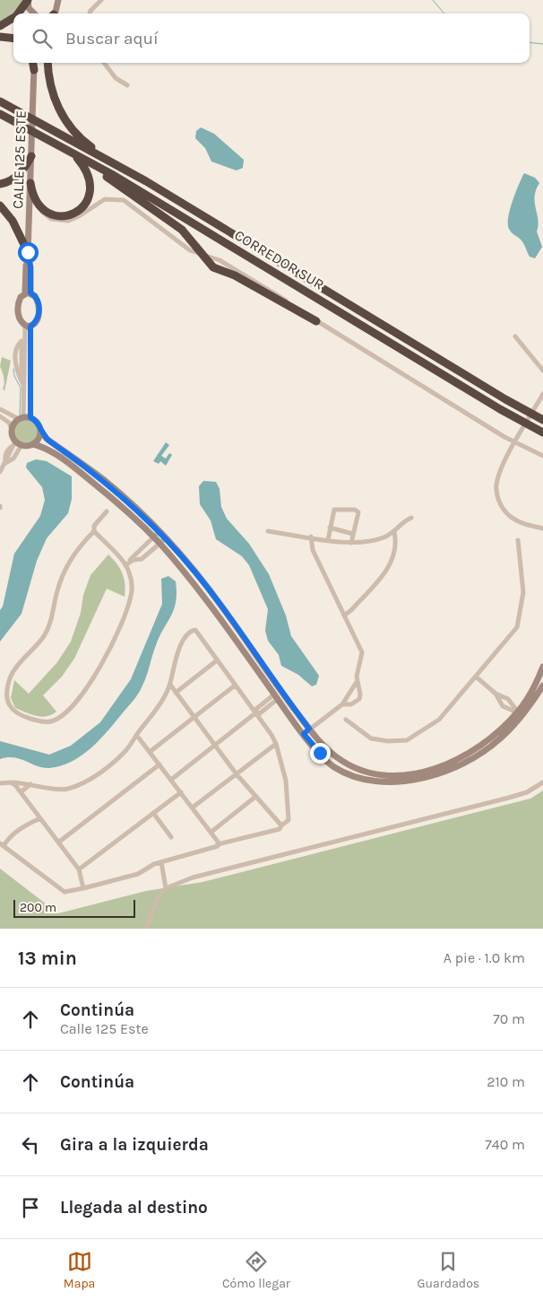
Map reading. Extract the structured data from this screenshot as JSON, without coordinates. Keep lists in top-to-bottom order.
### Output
{
  "streets": {
    "highway": ["CORREDOR SUR"],
    "street": ["CALLE 125 ESTE"]
  },
  "scale_bar": "200 m",
  "page": {
    "search": "Buscar aquí",
    "scale": "200 m",
    "heading": ["13 min", "A pie · 1.0 km"],
    "list": [
      ["Continúa", "Calle 125 Este", "70 m"],
      ["Continúa", "210 m"],
      ["Gira a la izquierda", "740 m"],
      "Llegada al destino"
    ],
    "nav": ["Mapa", "Cómo llegar", "Guardados"]
  }
}
